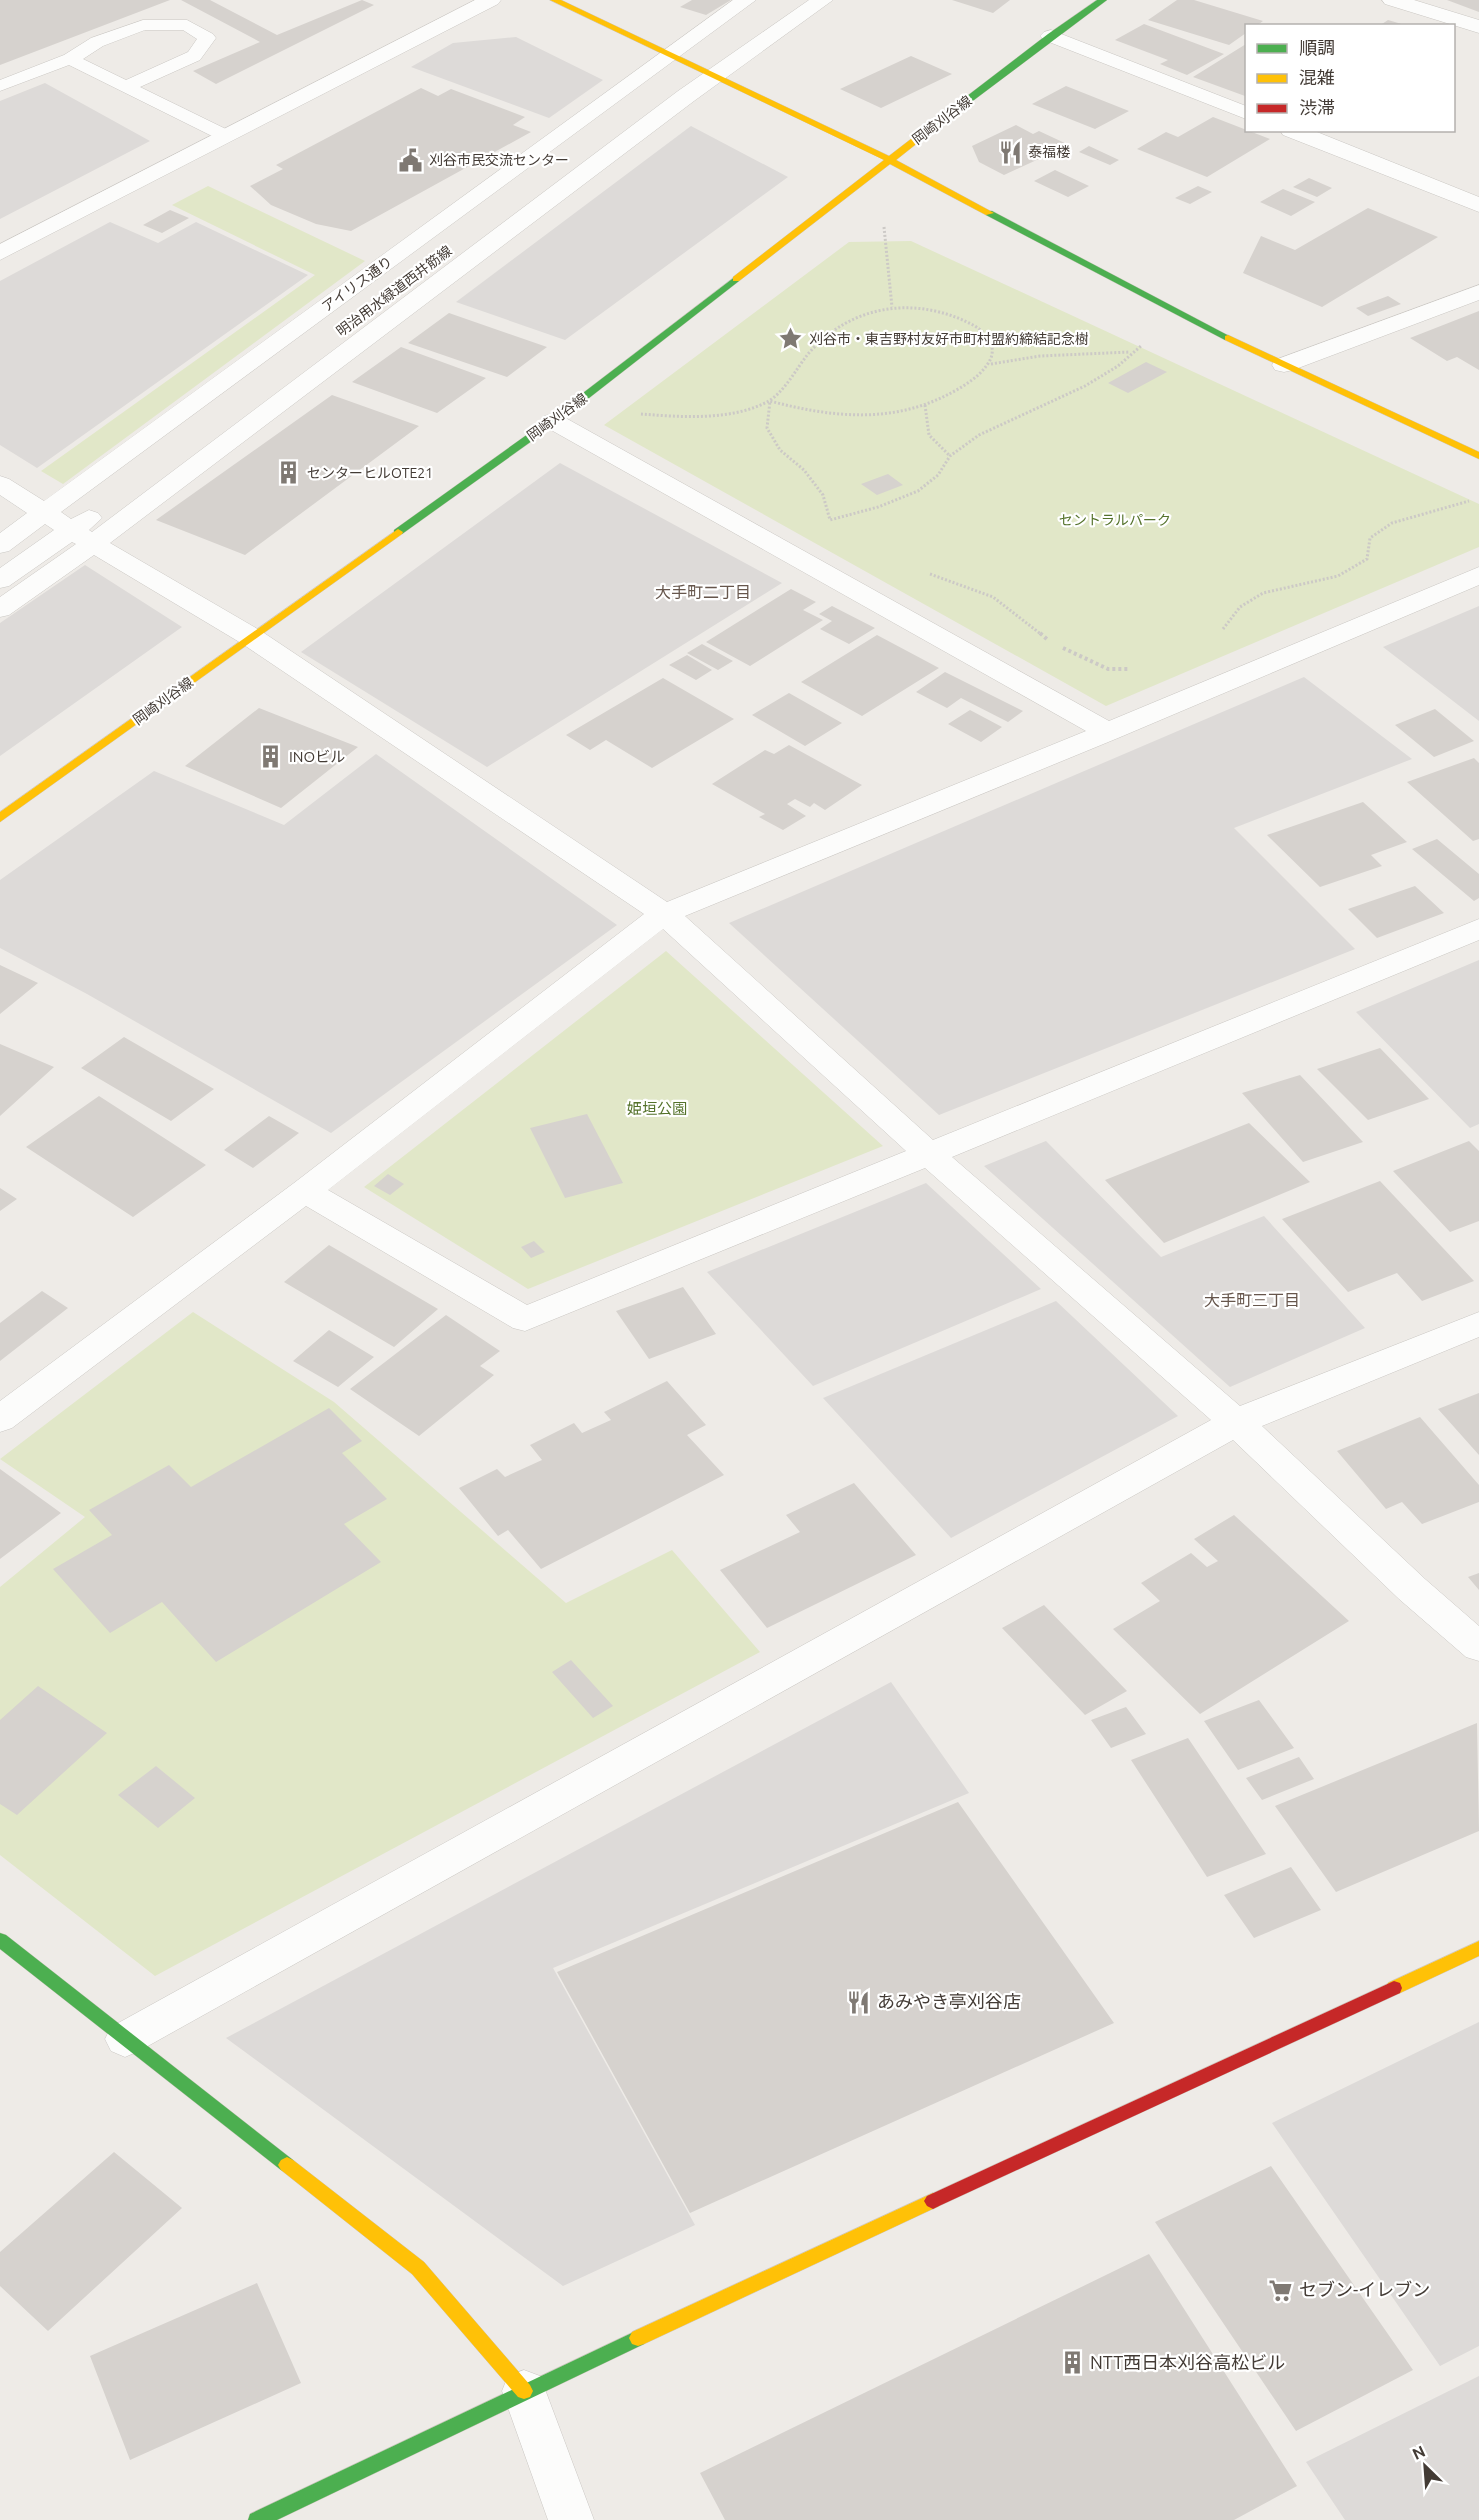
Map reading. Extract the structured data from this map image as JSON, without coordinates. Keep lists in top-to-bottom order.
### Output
{
  "streets": {
    "street": ["岡崎刈谷線", "アイリス通り", "明治用水緑道西井筋線"]
  },
  "districts": ["大手町二丁目", "大手町三丁目"],
  "parks": ["セントラルパーク", "姫垣公園"],
  "places": {
    "restaurant": ["泰福楼", "あみやき亭刈谷店"],
    "public building": ["刈谷市民交流センター"],
    "place": ["刈谷市・東吉野村友好市町村盟約締結記念樹"],
    "building": ["センターヒルOTE21", "INOビル", "NTT西日本刈谷高松ビル"],
    "supermarket": ["セブン-イレブン"]
  },
  "legend": ["順調", "混雑", "渋滞"],
  "north": "top left"
}
